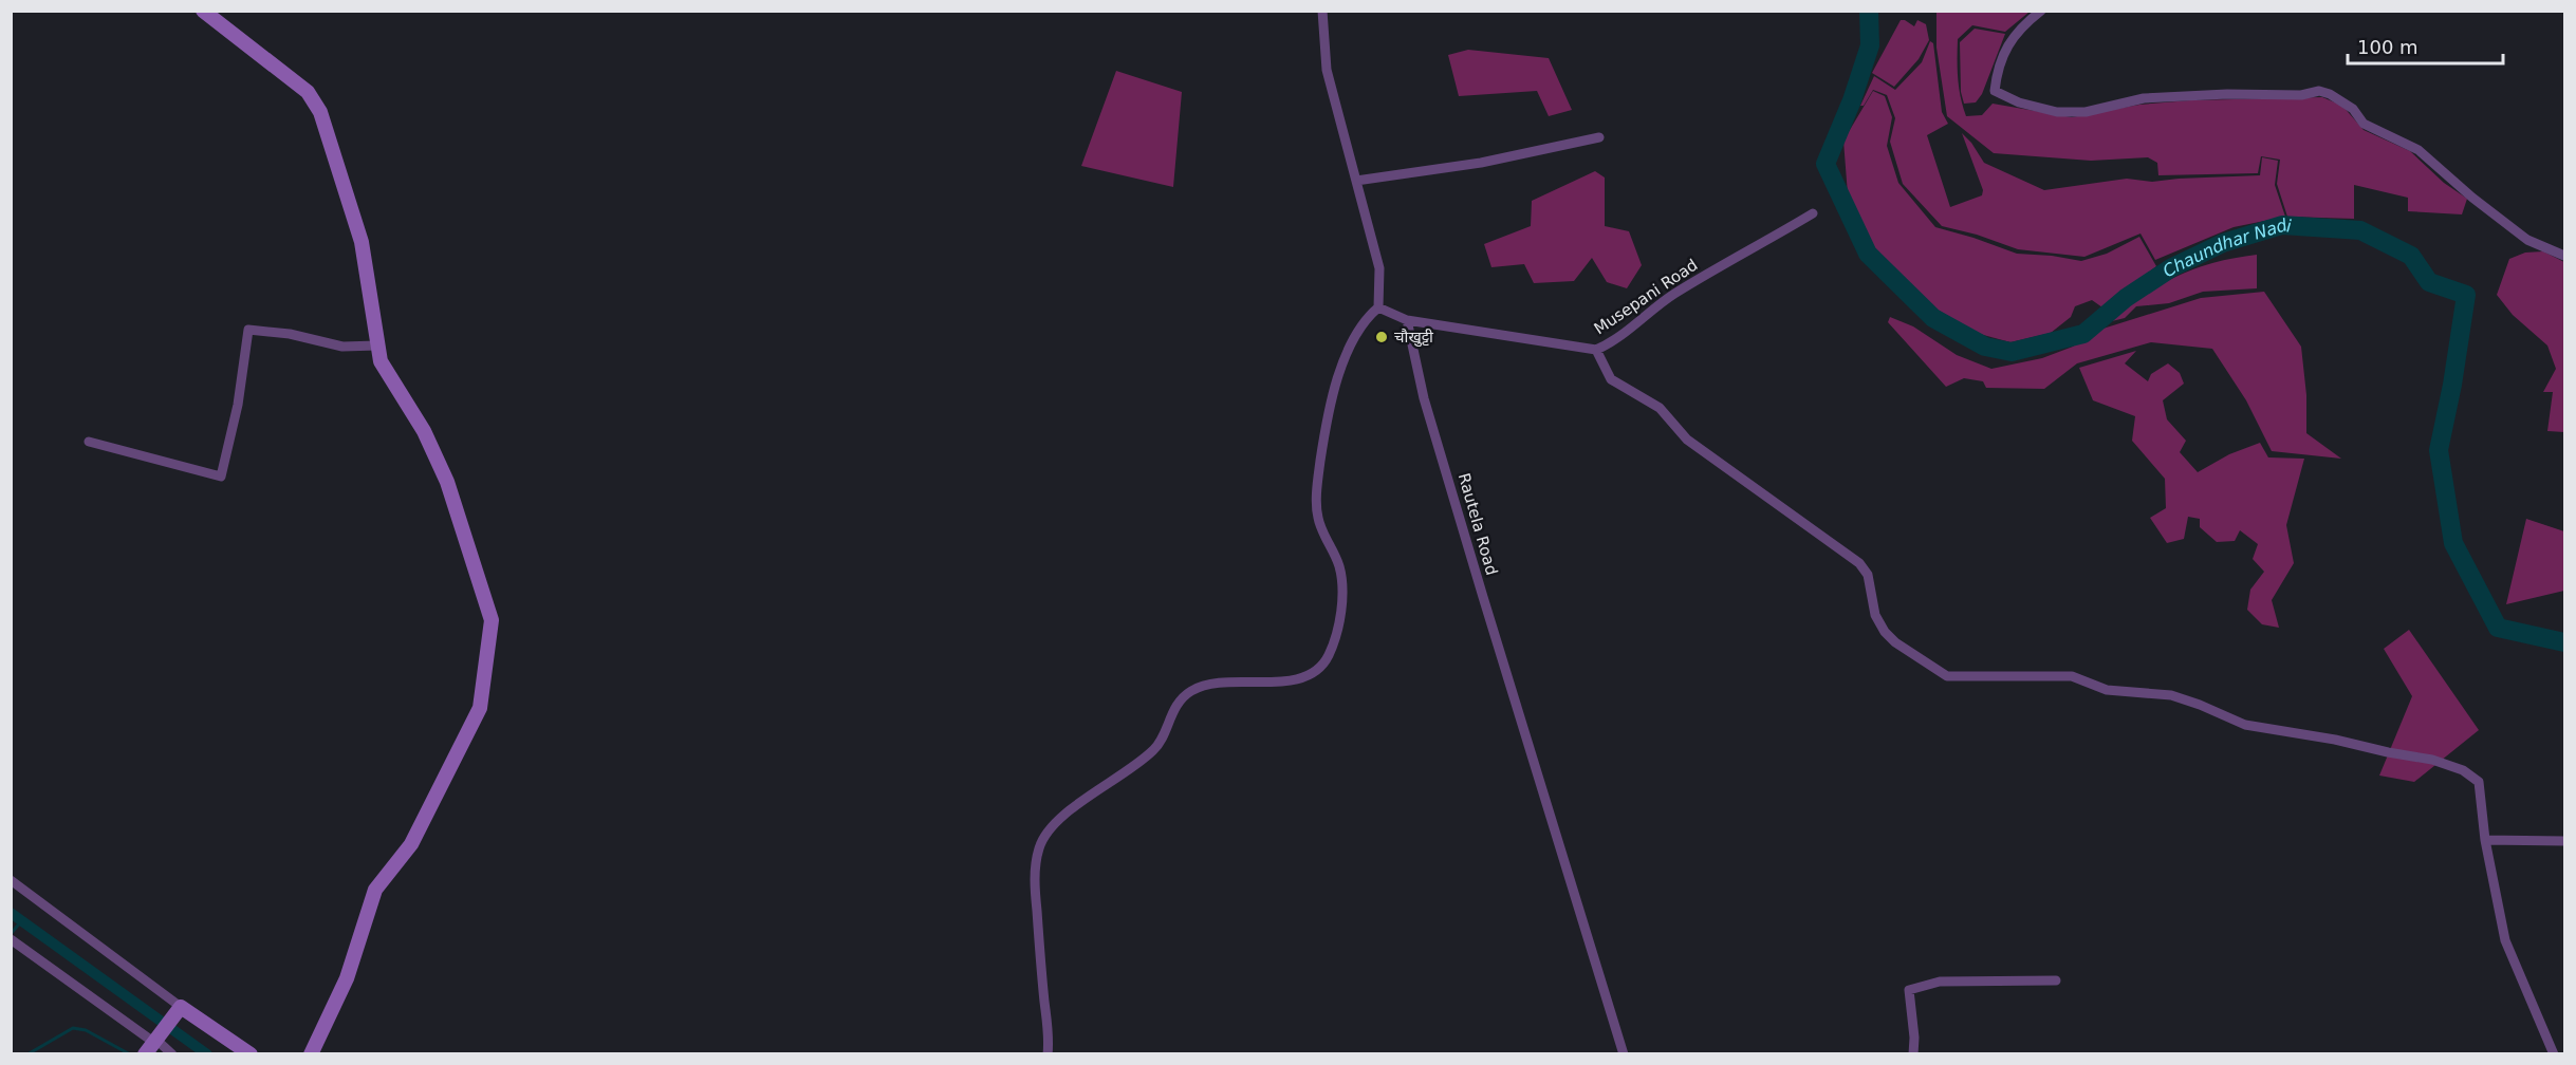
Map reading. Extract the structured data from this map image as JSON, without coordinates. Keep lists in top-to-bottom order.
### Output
{
  "streets": {
    "street": ["Musepani Road", "Rautela Road"]
  },
  "crossings": [
    ["Musepani Road", "Rautela Road"]
  ],
  "water": ["Chaundhar Nadi"],
  "places": ["चौखुट्टी"],
  "scale_bar": "100 m"
}
